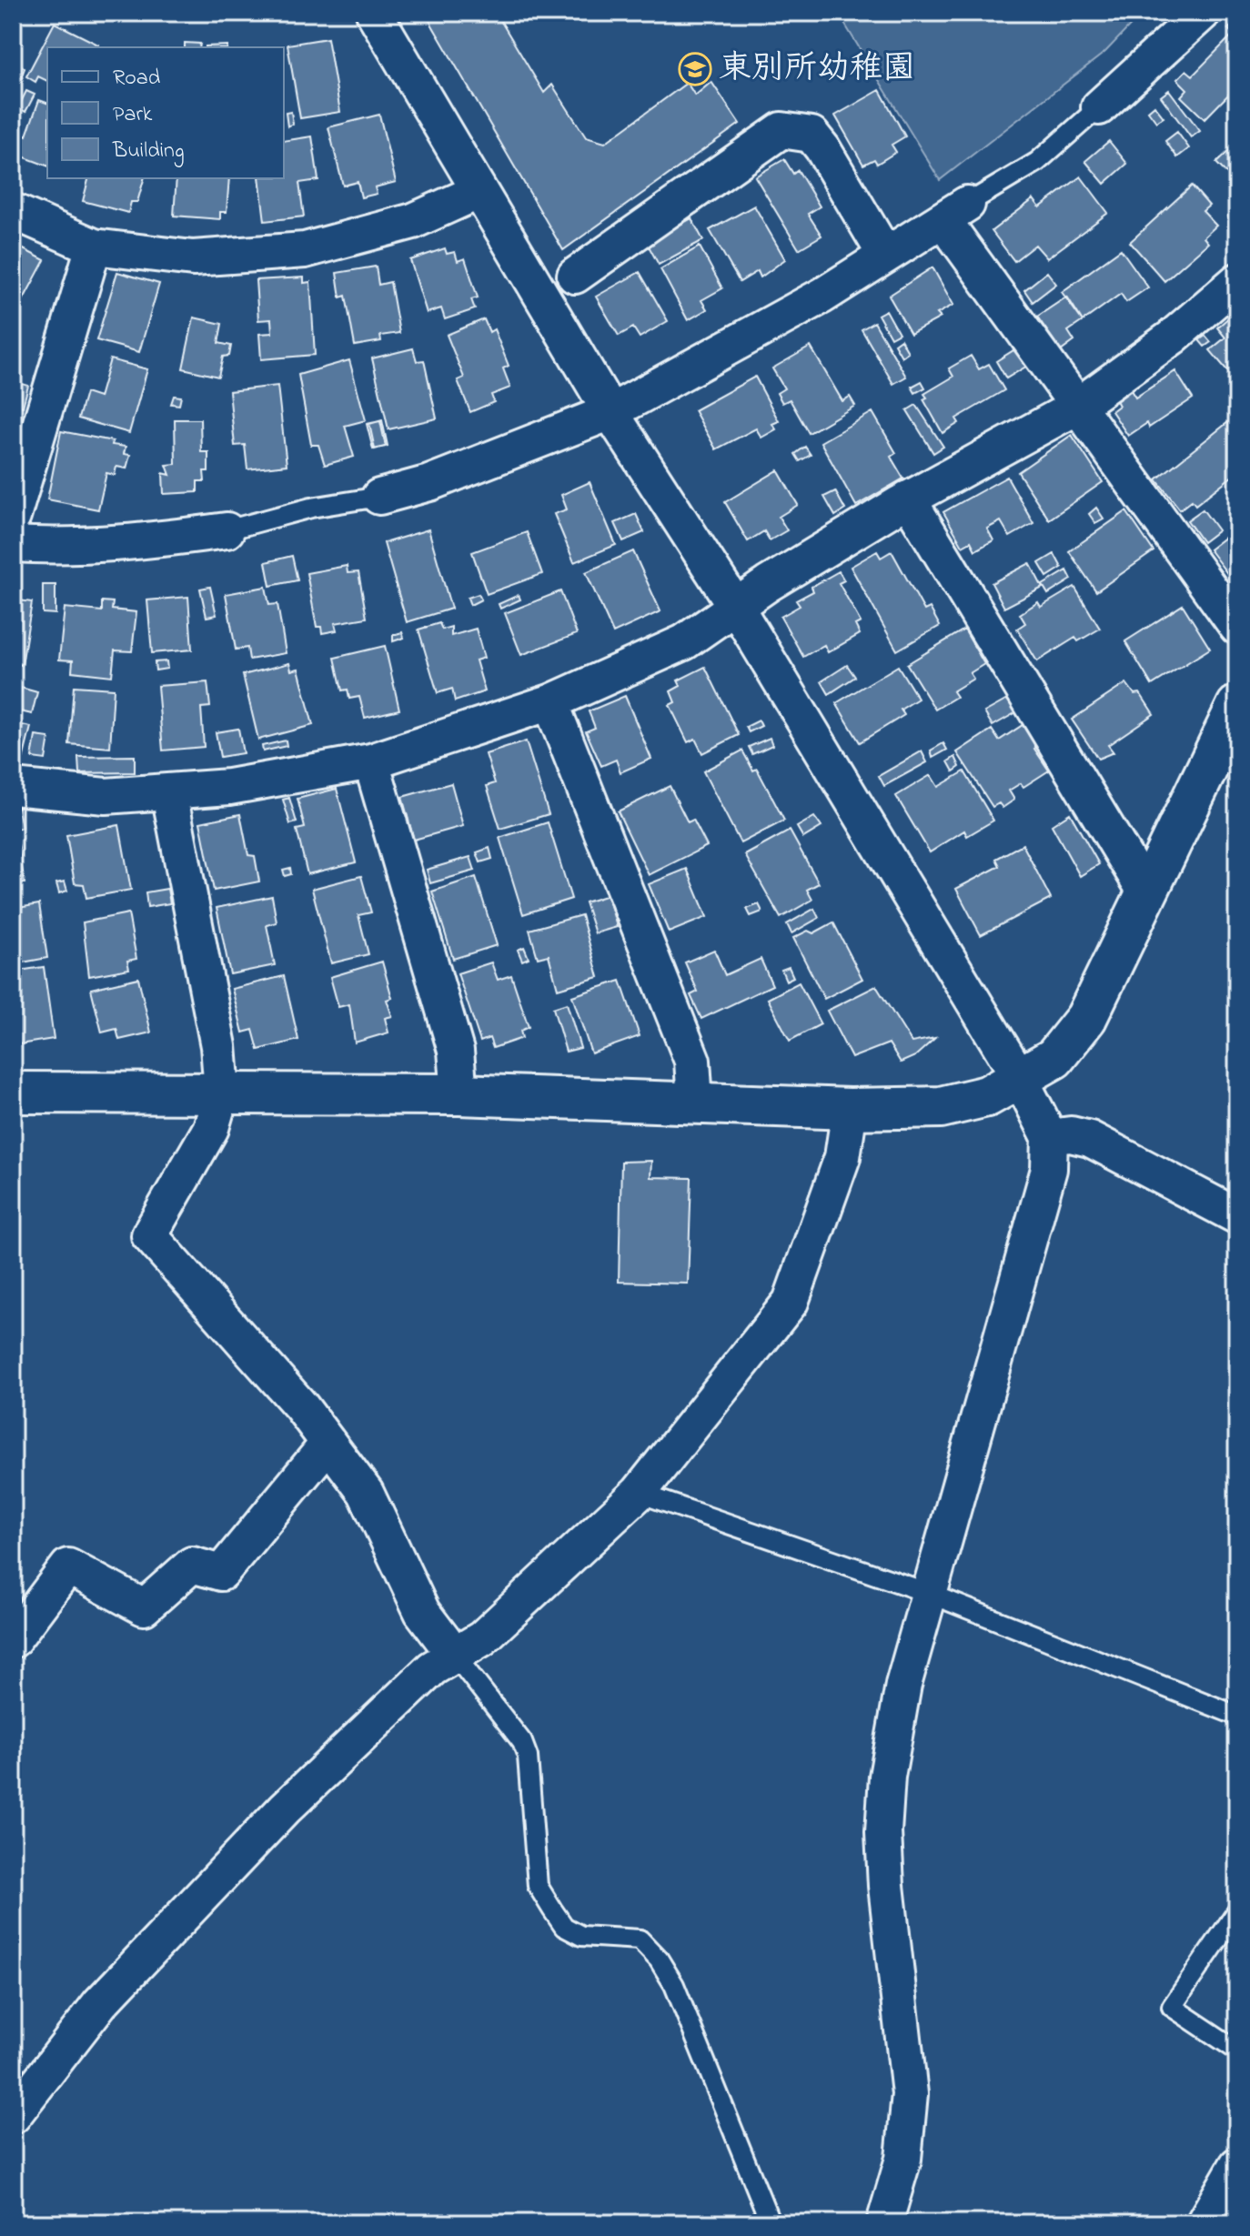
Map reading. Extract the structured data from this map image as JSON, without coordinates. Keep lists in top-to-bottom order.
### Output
{
  "places": {
    "school or university": ["東別所幼稚園"]
  },
  "legend": ["Road", "Park", "Building"]
}
